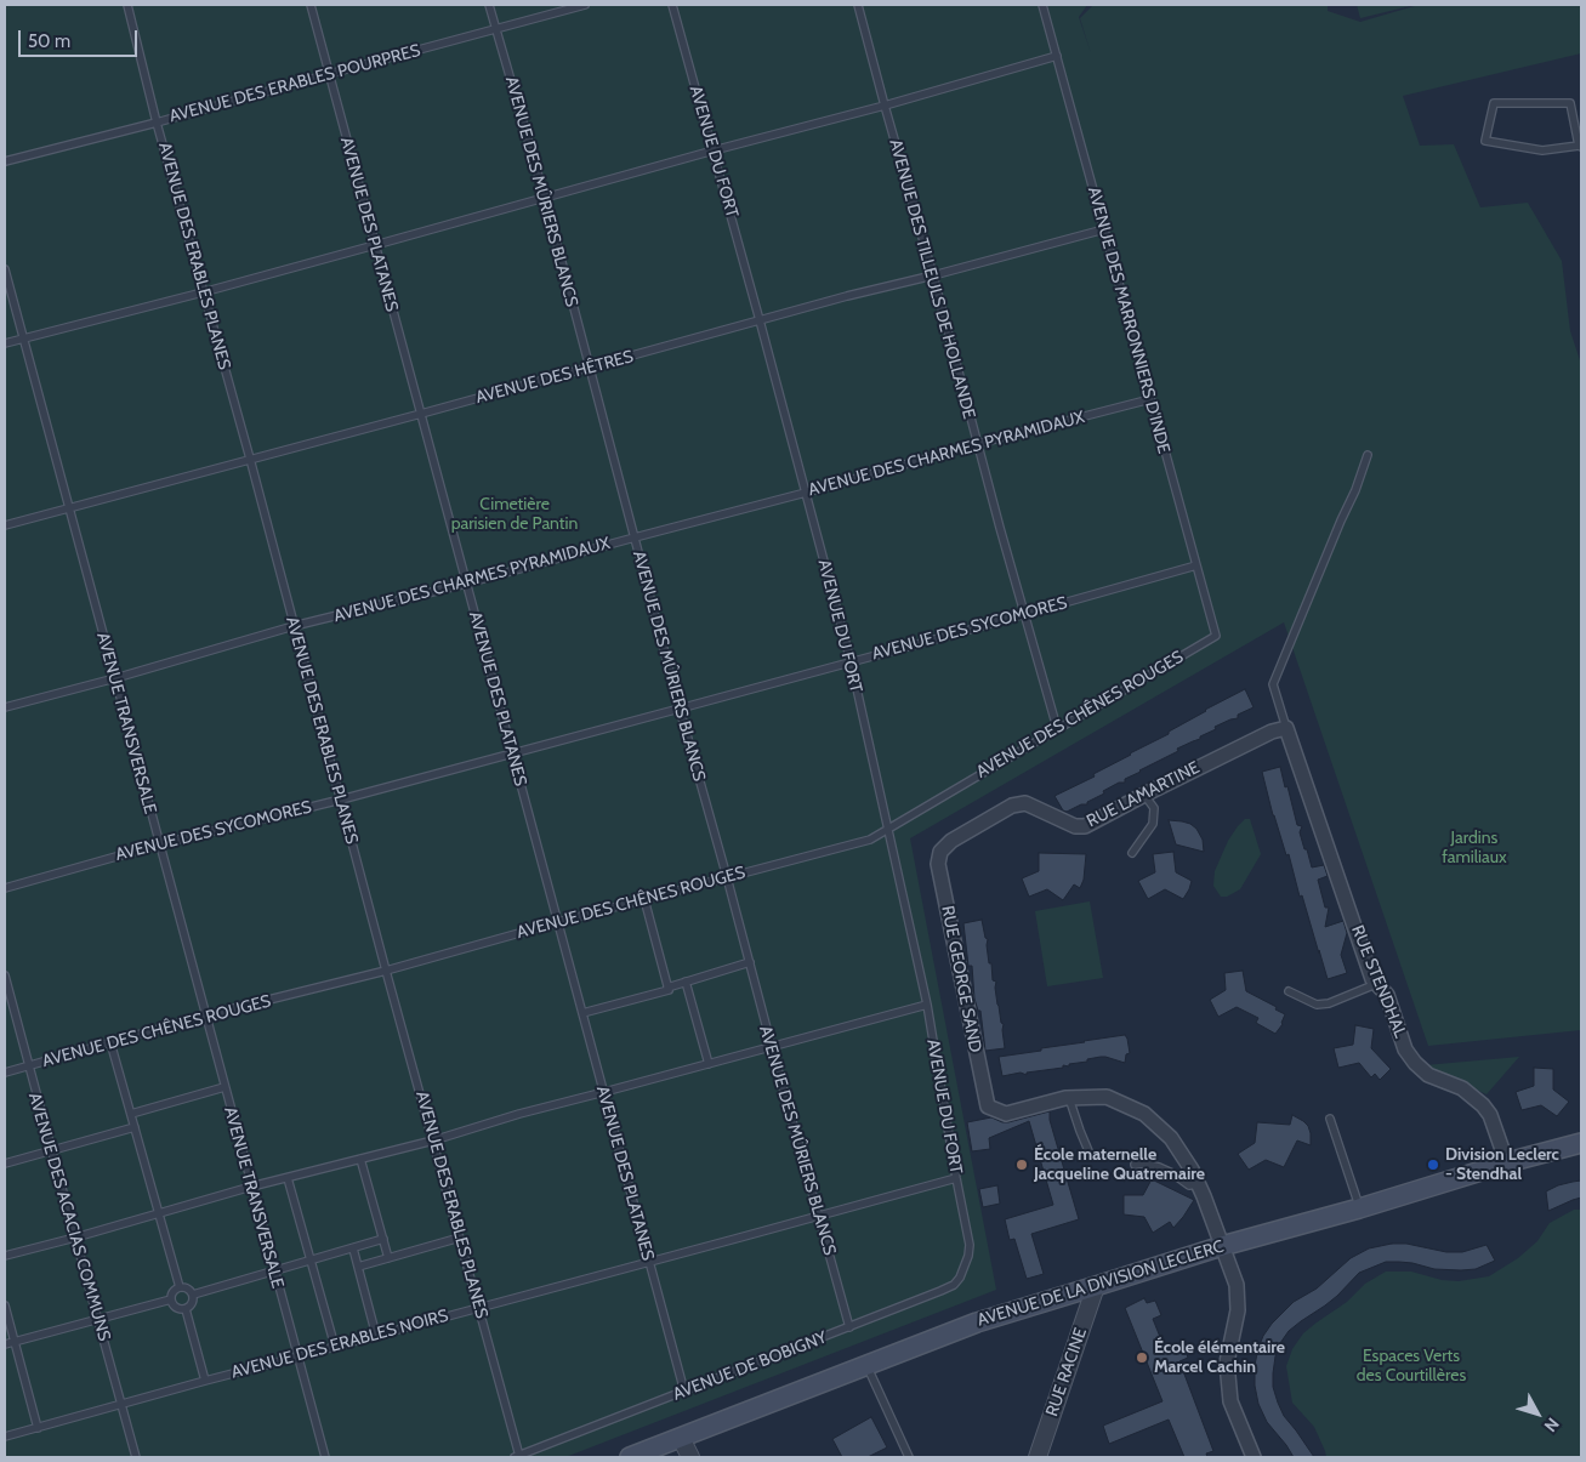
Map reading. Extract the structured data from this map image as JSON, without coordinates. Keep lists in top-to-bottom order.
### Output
{
  "streets": {
    "main road": ["AVENUE DE LA DIVISION LECLERC"],
    "street": [
      "RUE LAMARTINE",
      "RUE GEORGE SAND",
      "RUE STENDHAL",
      "RUE RACINE"
    ],
    "lane": [
      "AVENUE DES ERABLES POURPRES",
      "AVENUE DU FORT",
      "AVENUE DES MÛRIERS BLANCS",
      "AVENUE DES PLATANES",
      "AVENUE DES ERABLES PLANES",
      "AVENUE DES TILLEULS DE HOLLANDE",
      "AVENUE DES MARRONNIERS D'INDE",
      "AVENUE DES HÊTRES",
      "AVENUE DES CHARMES PYRAMIDAUX",
      "AVENUE DES SYCOMORES",
      "AVENUE DES CHÊNES ROUGES",
      "AVENUE TRANSVERSALE",
      "AVENUE DES ACACIAS COMMUNS",
      "AVENUE DES ERABLES NOIRS",
      "AVENUE DE BOBIGNY"
    ]
  },
  "crossings": [
    ["AVENUE DES ERABLES POURPRES", "AVENUE DES MÛRIERS BLANCS"],
    ["AVENUE DES ERABLES POURPRES", "AVENUE DES PLATANES"],
    ["AVENUE DES ERABLES POURPRES", "AVENUE DES ERABLES PLANES"],
    ["AVENUE DU FORT", "AVENUE DES HÊTRES"],
    ["AVENUE DU FORT", "AVENUE DES CHARMES PYRAMIDAUX"],
    ["AVENUE DU FORT", "AVENUE DES SYCOMORES"],
    ["AVENUE DU FORT", "AVENUE DES CHÊNES ROUGES"],
    ["AVENUE DU FORT", "AVENUE DES ERABLES NOIRS"],
    ["AVENUE DU FORT", "AVENUE DE BOBIGNY"],
    ["AVENUE DES MÛRIERS BLANCS", "AVENUE DES HÊTRES"],
    ["AVENUE DES MÛRIERS BLANCS", "AVENUE DES CHARMES PYRAMIDAUX"],
    ["AVENUE DES MÛRIERS BLANCS", "AVENUE DES SYCOMORES"],
    ["AVENUE DES MÛRIERS BLANCS", "AVENUE DES CHÊNES ROUGES"],
    ["AVENUE DES MÛRIERS BLANCS", "AVENUE DES ERABLES NOIRS"],
    ["AVENUE DES MÛRIERS BLANCS", "AVENUE DE BOBIGNY"],
    ["AVENUE DES PLATANES", "AVENUE DES HÊTRES"],
    ["AVENUE DES PLATANES", "AVENUE DES CHARMES PYRAMIDAUX"],
    ["AVENUE DES PLATANES", "AVENUE DES SYCOMORES"],
    ["AVENUE DES PLATANES", "AVENUE DES CHÊNES ROUGES"],
    ["AVENUE DES PLATANES", "AVENUE DES ERABLES NOIRS"],
    ["AVENUE DES PLATANES", "AVENUE DE BOBIGNY"],
    ["AVENUE DES ERABLES PLANES", "AVENUE DES HÊTRES"],
    ["AVENUE DES ERABLES PLANES", "AVENUE DES CHARMES PYRAMIDAUX"],
    ["AVENUE DES ERABLES PLANES", "AVENUE DES SYCOMORES"],
    ["AVENUE DES ERABLES PLANES", "AVENUE DES CHÊNES ROUGES"],
    ["AVENUE DES ERABLES PLANES", "AVENUE DES ERABLES NOIRS"],
    ["AVENUE DES ERABLES PLANES", "AVENUE DE BOBIGNY"],
    ["AVENUE DES TILLEULS DE HOLLANDE", "AVENUE DES HÊTRES"],
    ["AVENUE DES TILLEULS DE HOLLANDE", "AVENUE DES CHARMES PYRAMIDAUX"],
    ["AVENUE DES TILLEULS DE HOLLANDE", "AVENUE DES SYCOMORES"],
    ["AVENUE DES TILLEULS DE HOLLANDE", "AVENUE DES CHÊNES ROUGES"],
    ["AVENUE DES MARRONNIERS D'INDE", "AVENUE DES HÊTRES"],
    ["AVENUE DES MARRONNIERS D'INDE", "AVENUE DES CHARMES PYRAMIDAUX"],
    ["AVENUE DES MARRONNIERS D'INDE", "AVENUE DES SYCOMORES"],
    ["AVENUE DES MARRONNIERS D'INDE", "AVENUE DES CHÊNES ROUGES"],
    ["AVENUE DES HÊTRES", "AVENUE TRANSVERSALE"],
    ["AVENUE DES CHARMES PYRAMIDAUX", "AVENUE TRANSVERSALE"],
    ["AVENUE DES SYCOMORES", "AVENUE TRANSVERSALE"],
    ["AVENUE DES CHÊNES ROUGES", "AVENUE TRANSVERSALE"],
    ["AVENUE DES CHÊNES ROUGES", "AVENUE DES ACACIAS COMMUNS"],
    ["AVENUE TRANSVERSALE", "AVENUE DES ERABLES NOIRS"],
    ["RUE LAMARTINE", "RUE GEORGE SAND"],
    ["RUE LAMARTINE", "RUE STENDHAL"],
    ["RUE STENDHAL", "AVENUE DE LA DIVISION LECLERC"],
    ["AVENUE DES ACACIAS COMMUNS", "AVENUE DES ERABLES NOIRS"],
    ["AVENUE DE LA DIVISION LECLERC", "RUE RACINE"]
  ],
  "parks": ["Cimetière parisien de Pantin", "Jardins familiaux", "Espaces Verts des Courtillères"],
  "places": ["École maternelle Jacqueline Quatremaire", "Division Leclerc - Stendhal", "École élémentaire Marcel Cachin"],
  "scale_bar": "50 m",
  "north": "bottom right"
}
